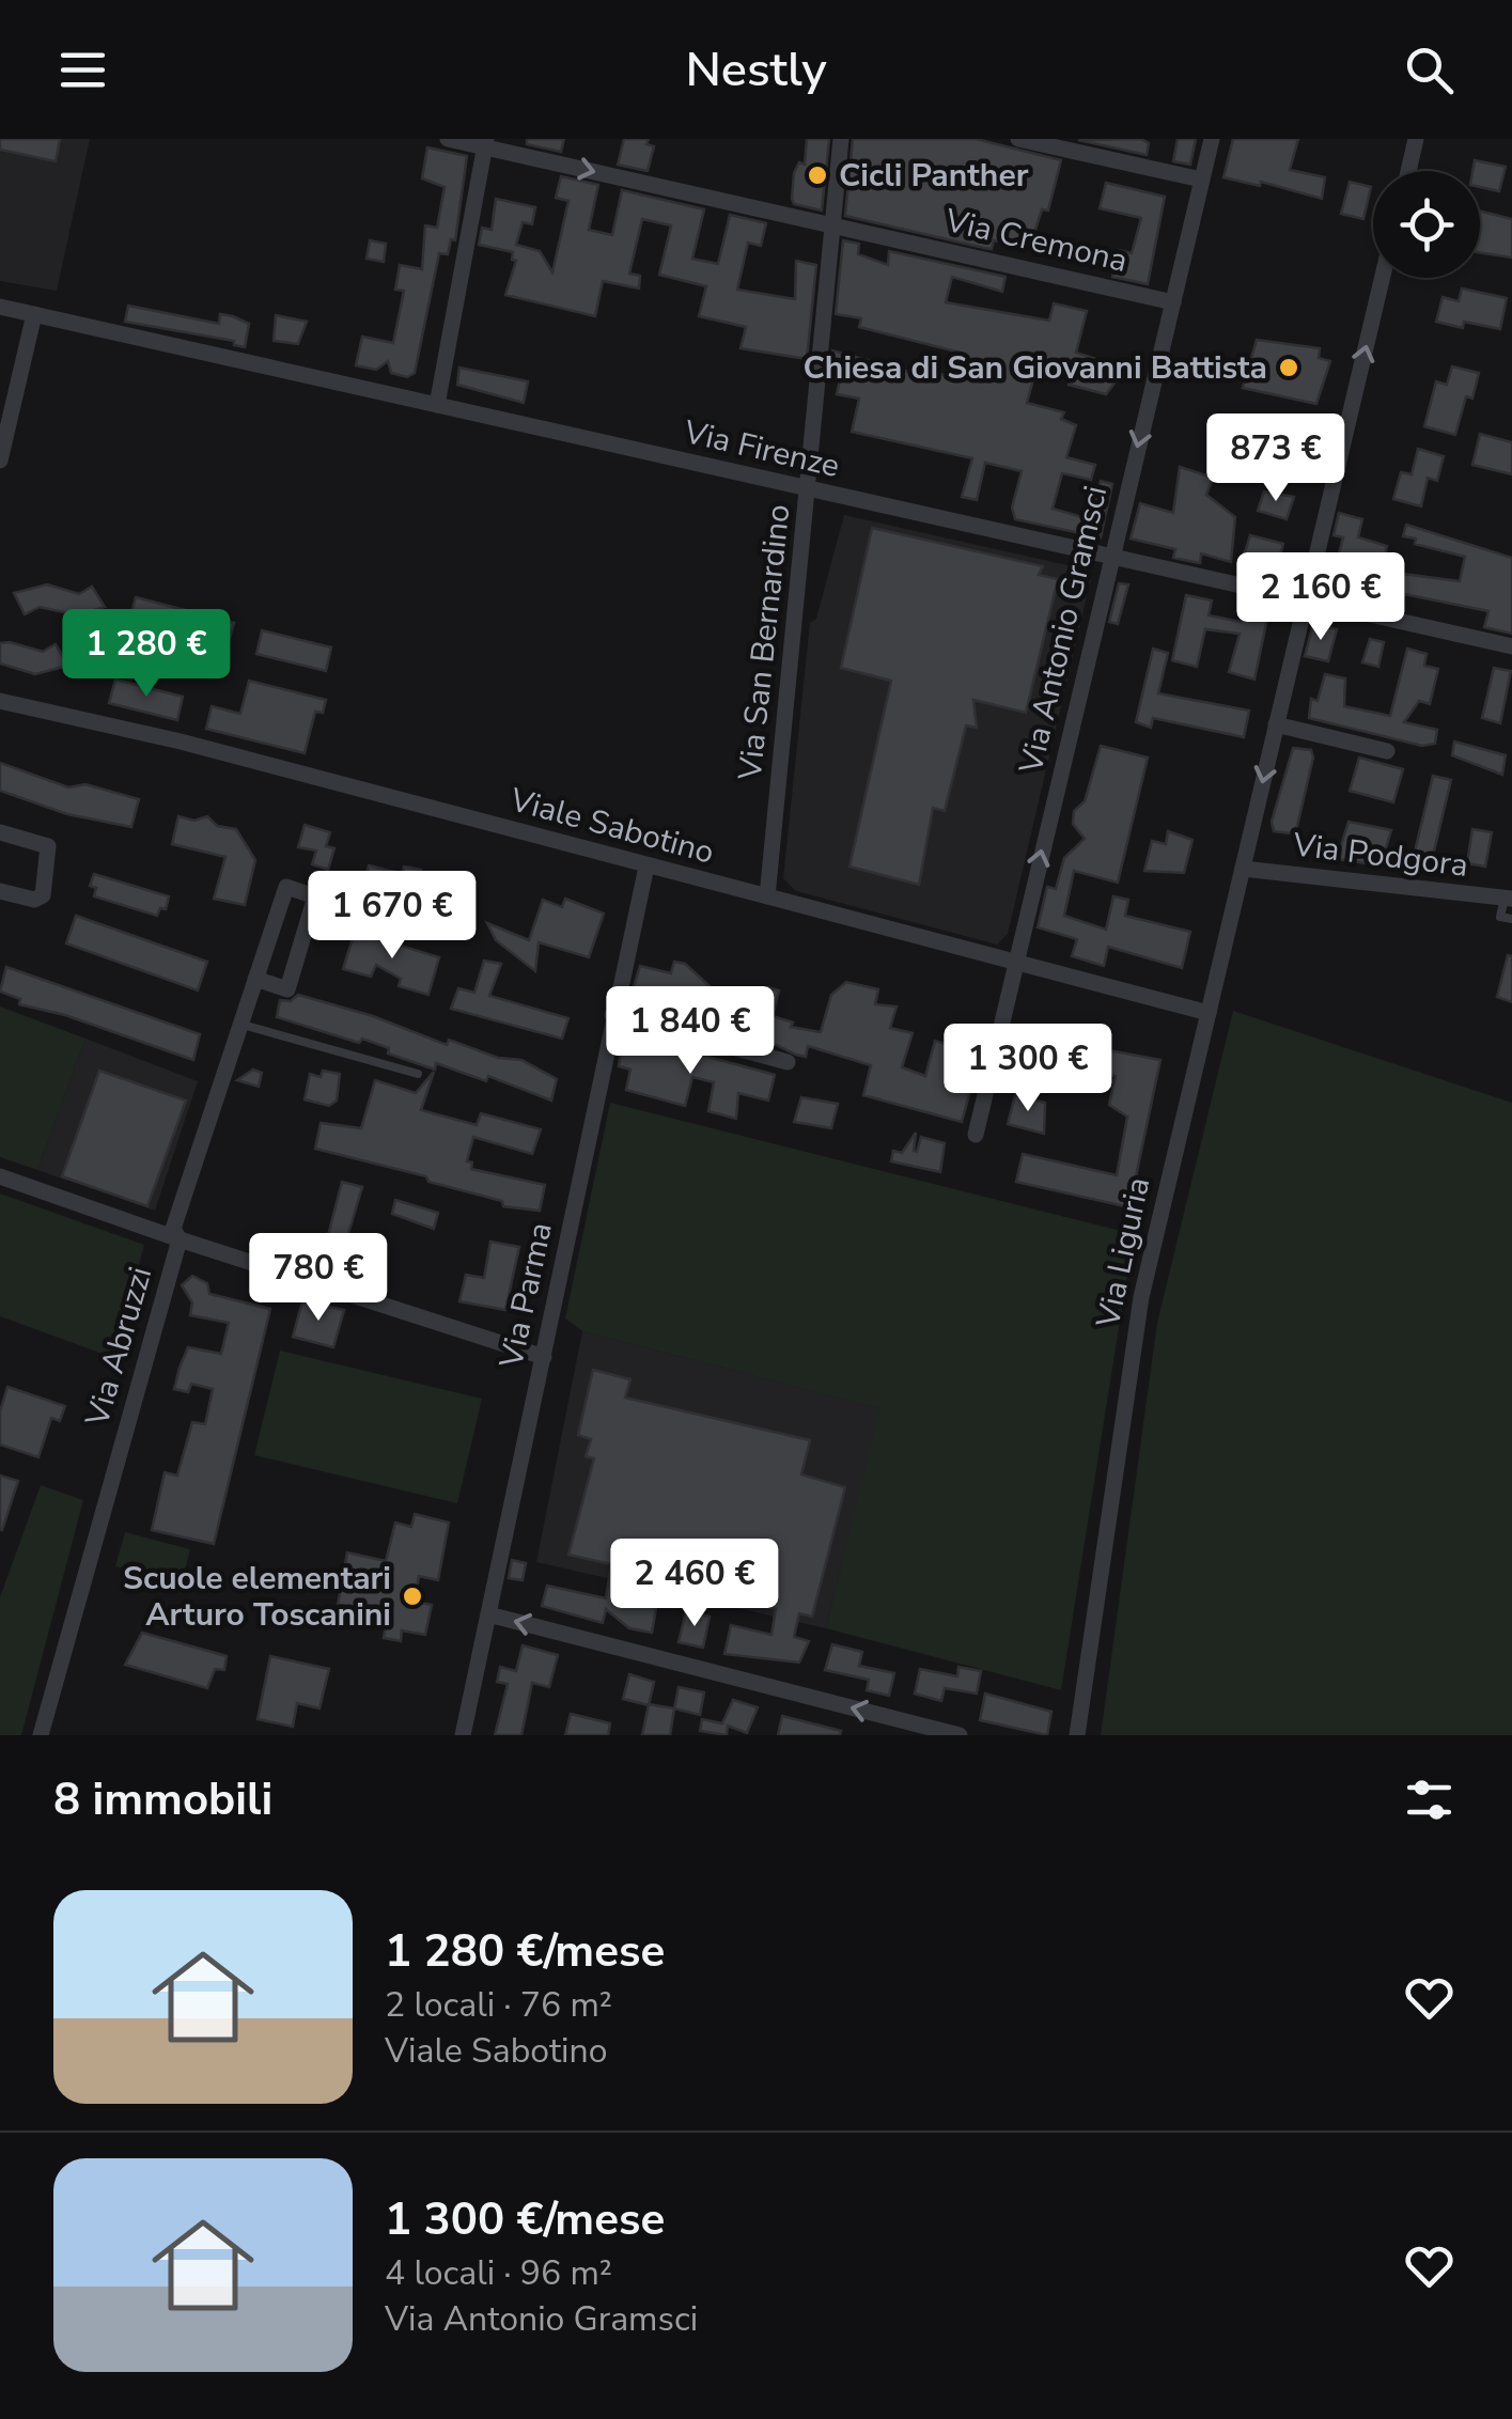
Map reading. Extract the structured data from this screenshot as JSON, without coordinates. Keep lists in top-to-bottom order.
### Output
{
  "streets": {
    "street": [
      "Via Cremona",
      "Via Firenze",
      "Via Antonio Gramsci",
      "Via San Bernardino",
      "Viale Sabotino",
      "Via Podgora",
      "Via Liguria",
      "Via Parma",
      "Via Abruzzi"
    ]
  },
  "crossings": [
    ["Via Cremona", "Via Antonio Gramsci"],
    ["Via Cremona", "Via San Bernardino"],
    ["Via Firenze", "Via Antonio Gramsci"],
    ["Via Firenze", "Via San Bernardino"],
    ["Via Firenze", "Via Liguria"],
    ["Via Antonio Gramsci", "Viale Sabotino"],
    ["Via San Bernardino", "Viale Sabotino"],
    ["Viale Sabotino", "Via Liguria"],
    ["Viale Sabotino", "Via Parma"],
    ["Via Podgora", "Via Liguria"]
  ],
  "one_way": ["Via Cremona"],
  "places": ["Cicli Panther", "Chiesa di San Giovanni Battista", "Scuole elementari Arturo Toscanini"],
  "page": {
    "header": "Nestly",
    "price": [
      "873 €",
      "2 160 €",
      "1 280 €",
      "1 670 €",
      "1 840 €",
      "1 300 €",
      "780 €",
      "2 460 €"
    ],
    "heading": "8 immobili",
    "list": [
      {
        "name": "1 280 €/mese",
        "note": "2 locali · 76 m² · Viale Sabotino"
      },
      {
        "name": "1 300 €/mese",
        "note": "4 locali · 96 m² · Via Antonio Gramsci"
      }
    ]
  }
}
